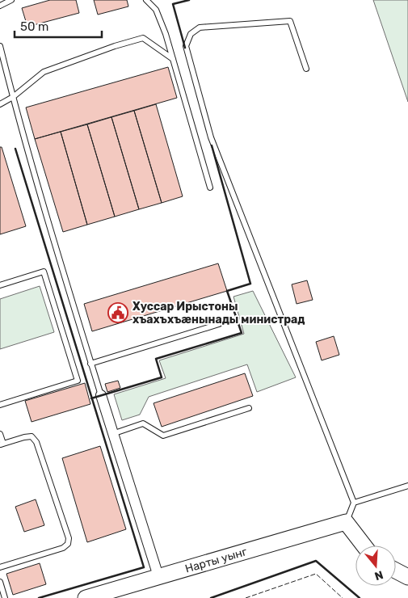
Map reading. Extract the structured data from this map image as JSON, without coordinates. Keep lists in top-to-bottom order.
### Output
{
  "streets": {
    "street": ["Нарты уынг"]
  },
  "places": {
    "public building": ["Хуссар Ирыстоны хъахъхъæнынады министрад"]
  },
  "scale_bar": "50 m",
  "north": "bottom"
}
